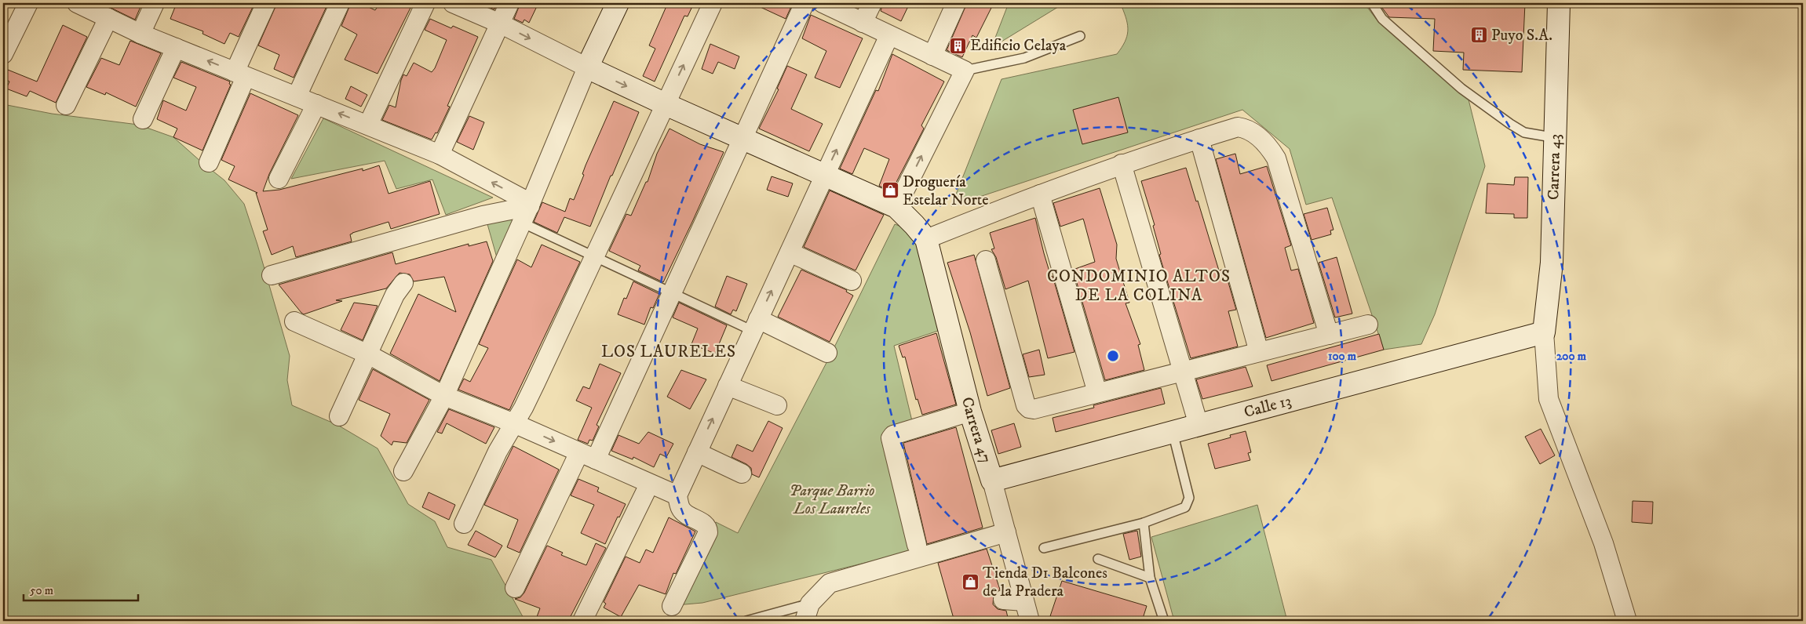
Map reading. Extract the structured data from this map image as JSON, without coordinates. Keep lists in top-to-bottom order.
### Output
{
  "streets": {
    "street": ["Carrera 43", "Calle 13", "Carrera 47"]
  },
  "crossings": [
    ["Carrera 43", "Calle 13"],
    ["Calle 13", "Carrera 47"]
  ],
  "districts": ["CONDOMINIO ALTOS DE LA COLINA", "LOS LAURELES"],
  "parks": ["Parque Barrio Los Laureles"],
  "places": {
    "building": ["Puyo S.A.", "Edificio Celaya"],
    "shop": ["Droguería Estelar Norte", "Tienda D1 Balcones de la Pradera"]
  },
  "scale_bar": "50 m",
  "rings": ["100 m", "200 m"]
}
